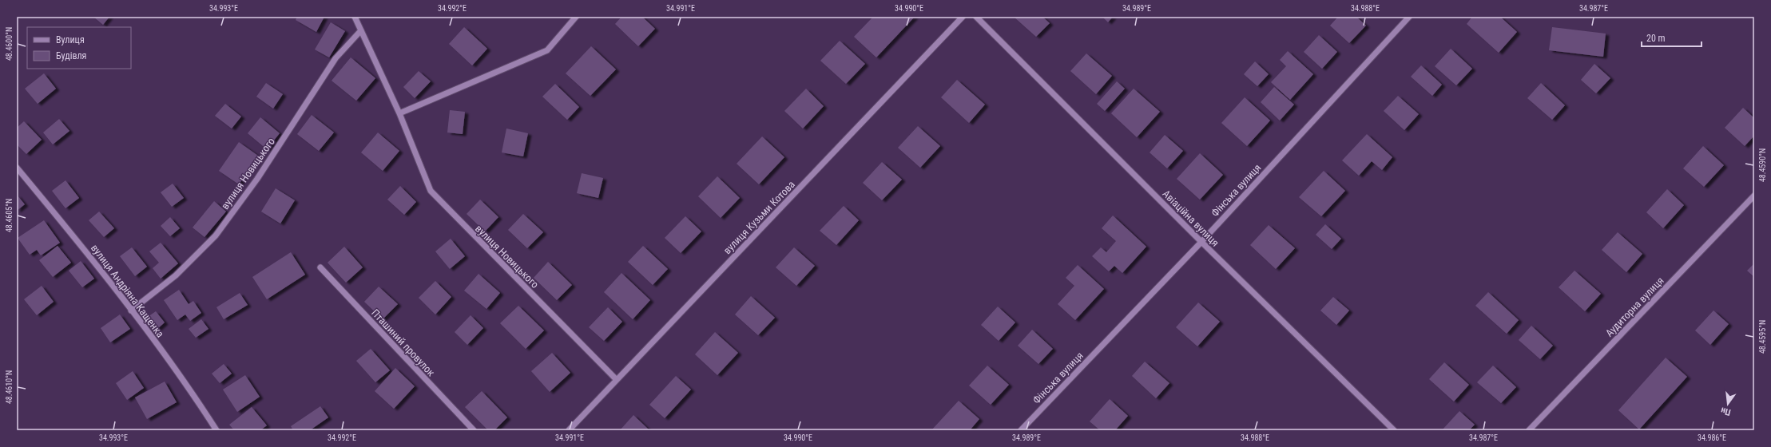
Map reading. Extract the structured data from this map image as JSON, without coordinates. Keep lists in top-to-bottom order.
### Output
{
  "streets": {
    "street": [
      "вулиця Новицького",
      "Фінська вулиця",
      "вулиця Кузьми Котова",
      "Авіаційна вулиця",
      "вулиця Андріяна Кащенка",
      "Аудиторна вулиця",
      "Пташиний провулок"
    ]
  },
  "crossings": [
    ["вулиця Новицького", "вулиця Кузьми Котова"],
    ["вулиця Новицького", "вулиця Андріяна Кащенка"],
    ["Фінська вулиця", "Авіаційна вулиця"]
  ],
  "legend": ["Вулиця", "Будівля"],
  "scale_bar": "20 m",
  "north": "bottom",
  "coordinates": [
    "34.993°E",
    "34.992°E",
    "34.991°E",
    "34.990°E",
    "34.989°E",
    "34.988°E",
    "34.987°E",
    "48.4600°N",
    "48.4590°N",
    "48.4605°N",
    "48.4595°N",
    "48.4610°N",
    "34.986°E"
  ]
}
